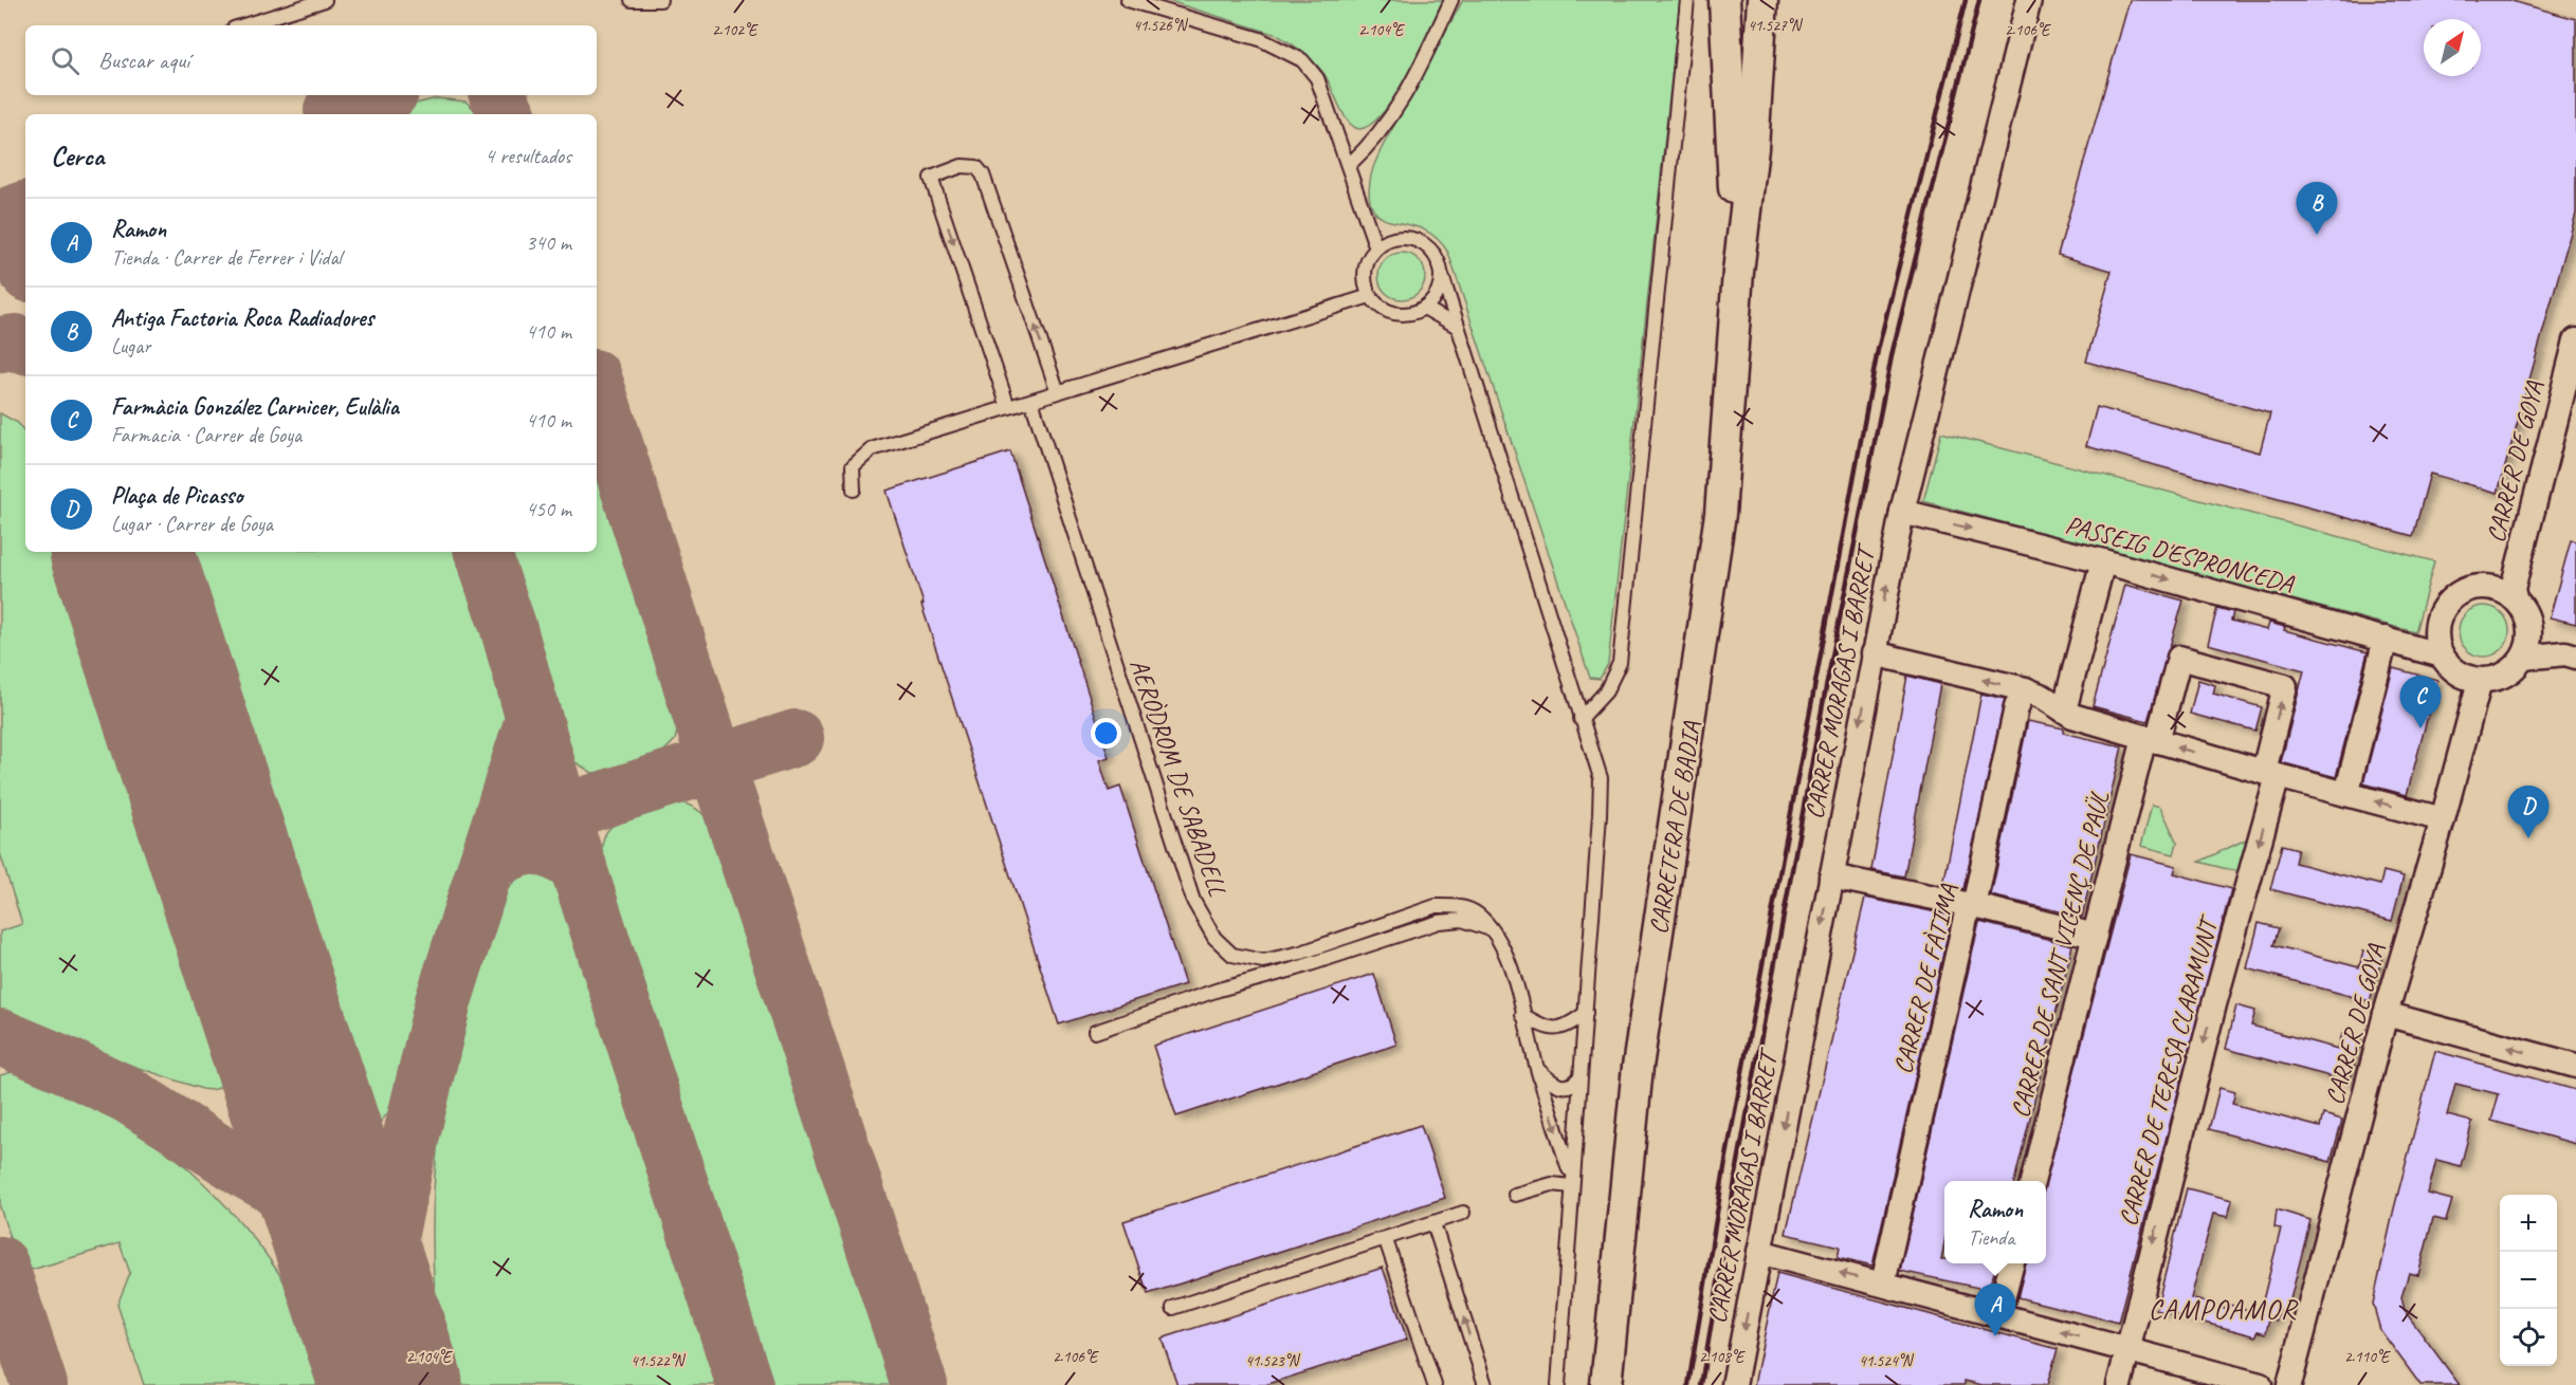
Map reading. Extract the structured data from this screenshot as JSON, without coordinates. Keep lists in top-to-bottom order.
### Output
{
  "streets": {
    "street": [
      "CARRER DE GOYA",
      "PASSEIG D'ESPRONCEDA",
      "CARRER MORAGAS I BARRET",
      "CARRETERA DE BADIA",
      "CARRER DE SANT VICENÇ DE PAÜL",
      "CARRER DE FÀTIMA",
      "CARRER DE TERESA CLARAMUNT"
    ],
    "lane": ["AERÒDROM DE SABADELL"]
  },
  "crossings": [
    ["PASSEIG D'ESPRONCEDA", "CARRER MORAGAS I BARRET"],
    ["CARRER DE SANT VICENÇ DE PAÜL", "CARRER DE TERESA CLARAMUNT"]
  ],
  "one_way": ["CARRER DE TERESA CLARAMUNT"],
  "districts": ["CAMPOAMOR"],
  "north": "top right",
  "page": {
    "search": "Buscar aquí",
    "heading": ["Cerca", "4 resultados"],
    "pins": [
      "B",
      "C",
      "D",
      "A"
    ],
    "list": [
      {
        "mark": "A",
        "name": "Ramon",
        "note": "Tienda · Carrer de Ferrer i Vidal",
        "value": "340 m"
      },
      {
        "mark": "B",
        "name": "Antiga Factoria Roca Radiadores",
        "note": "Lugar",
        "value": "410 m"
      },
      {
        "mark": "C",
        "name": "Farmàcia González Carnicer, Eulàlia",
        "note": "Farmacia · Carrer de Goya",
        "value": "410 m"
      },
      {
        "mark": "D",
        "name": "Plaça de Picasso",
        "note": "Lugar · Carrer de Goya",
        "value": "450 m"
      }
    ],
    "popup": ["Ramon", "Tienda"],
    "map_buttons": ["+", "−"]
  },
  "coordinates": [
    "41.526°N",
    "41.527°N",
    "2.102°E",
    "2.104°E",
    "2.106°E",
    "2.108°E",
    "2.110°E",
    "41.522°N",
    "41.523°N",
    "41.524°N"
  ]
}
